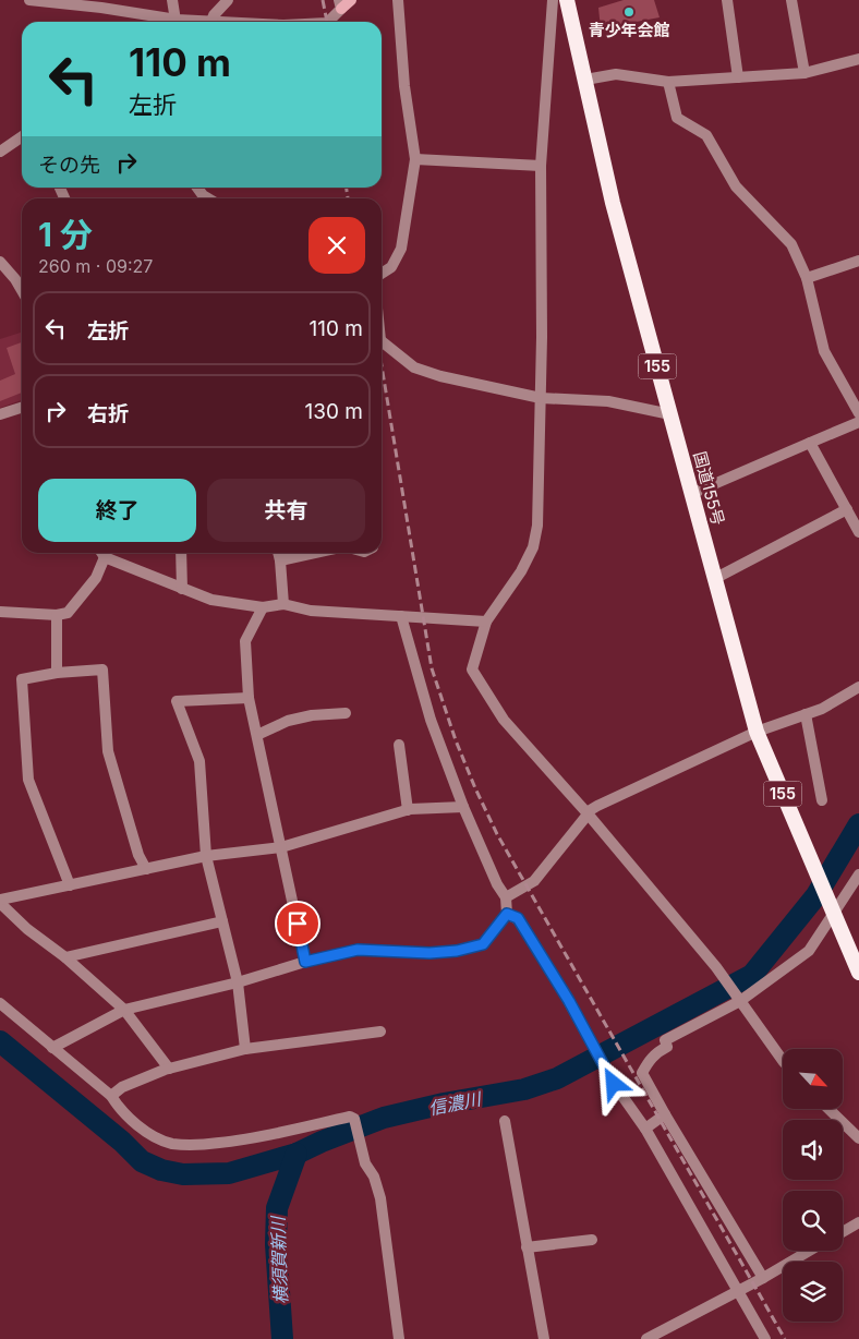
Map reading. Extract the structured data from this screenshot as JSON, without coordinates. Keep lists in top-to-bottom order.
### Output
{
  "streets": {
    "highway": ["155", "国道155号"]
  },
  "water": ["信濃川", "横須賀新川"],
  "places": ["青少年会館"],
  "north": "bottom right",
  "page": {
    "turn": ["110 m", "左折"],
    "then": "その先",
    "heading": ["1 分", "260 m · 09:27"],
    "list": [
      {
        "name": "左折",
        "value": "110 m"
      },
      {
        "name": "右折",
        "value": "130 m"
      }
    ],
    "buttons": ["終了", "共有"]
  }
}
